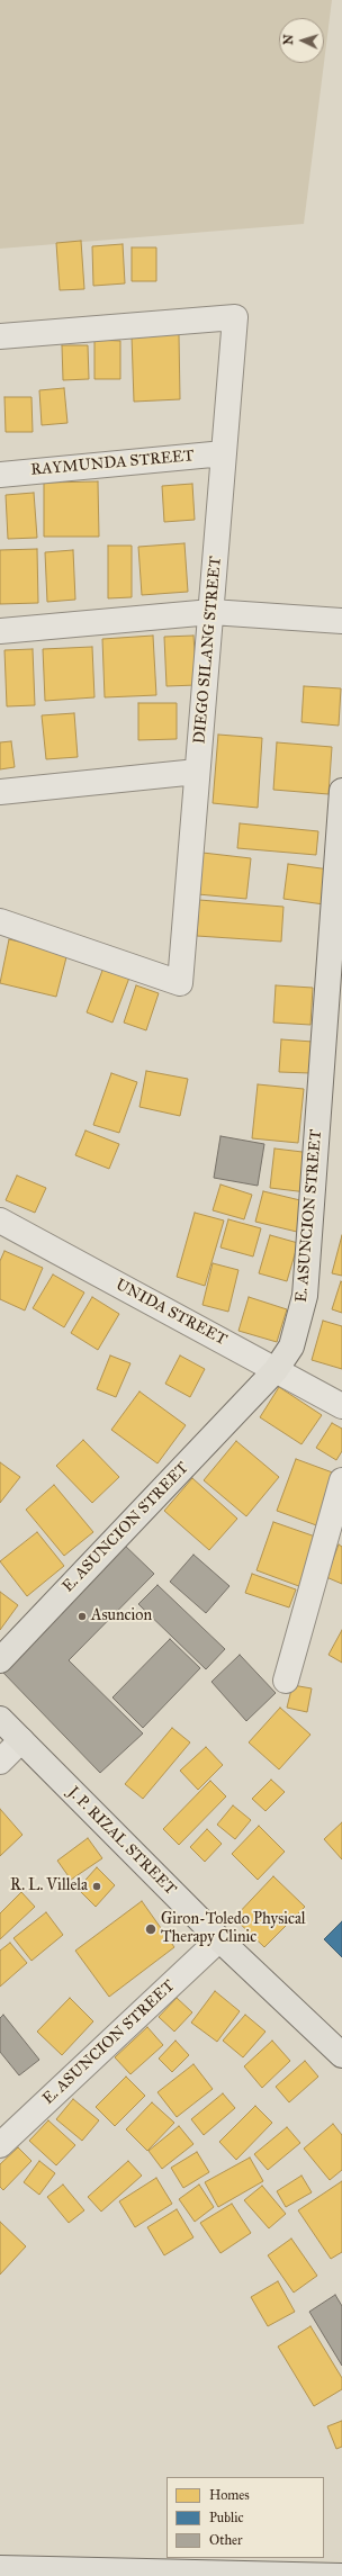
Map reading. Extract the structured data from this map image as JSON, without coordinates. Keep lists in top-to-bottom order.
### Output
{
  "streets": {
    "main road": ["E. ASUNCION STREET", "J. P. RIZAL STREET"],
    "street": ["RAYMUNDA STREET", "DIEGO SILANG STREET", "UNIDA STREET"]
  },
  "crossings": [
    ["RAYMUNDA STREET", "DIEGO SILANG STREET"],
    ["E. ASUNCION STREET", "UNIDA STREET"],
    ["E. ASUNCION STREET", "J. P. RIZAL STREET"]
  ],
  "places": ["Asuncion", "R. L. Villela", "Giron-Toledo Physical Therapy Clinic"],
  "legend": ["Homes", "Public", "Other"],
  "north": "left"
}
